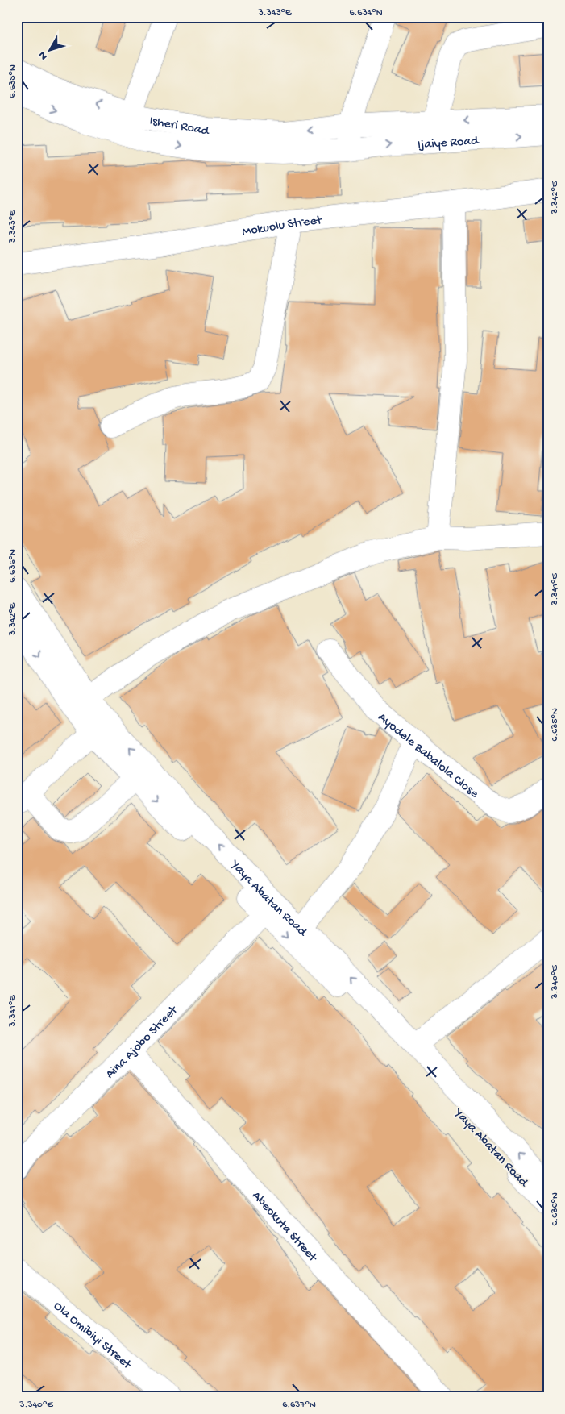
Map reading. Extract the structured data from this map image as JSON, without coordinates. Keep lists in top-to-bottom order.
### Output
{
  "streets": {
    "street": [
      "Isheri Road",
      "Ijaiye Road",
      "Mokuolu Street",
      "Ayodele Babalola Close",
      "Yaya Abatan Road",
      "Aina Ajobo Street",
      "Abeokuta Street",
      "Ola Omibiyi Street"
    ]
  },
  "crossings": [
    ["Isheri Road", "Ijaiye Road"],
    ["Yaya Abatan Road", "Aina Ajobo Street"],
    ["Aina Ajobo Street", "Abeokuta Street"]
  ],
  "north": "bottom left",
  "coordinates": [
    "3.343°E",
    "6.634°N",
    "6.635°N",
    "3.342°E",
    "6.636°N",
    "3.341°E",
    "3.340°E",
    "6.637°N"
  ]
}
